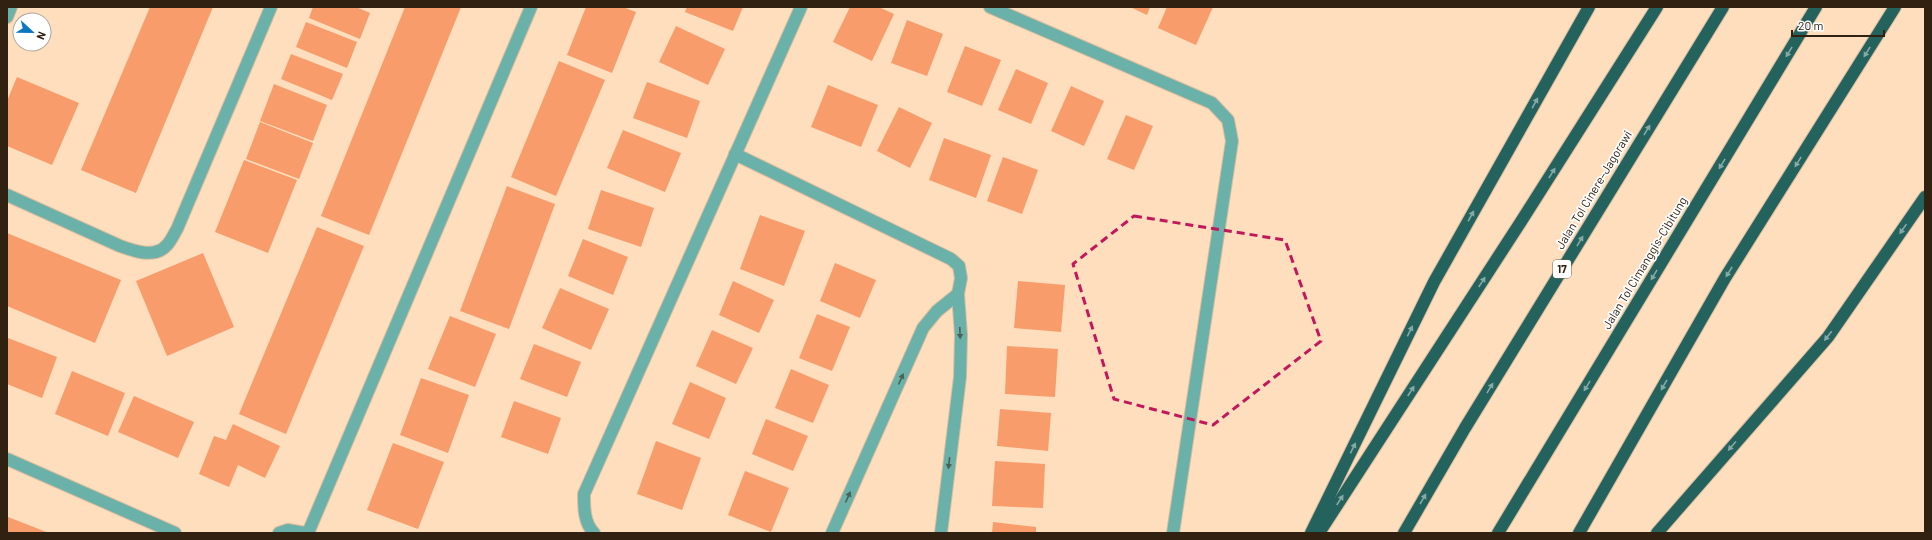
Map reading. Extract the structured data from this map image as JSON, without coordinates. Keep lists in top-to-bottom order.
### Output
{
  "streets": {
    "highway": ["Jalan Tol Cinere–Jagorawi", "Jalan Tol Cimanggis–Cibitung", "17"]
  },
  "scale_bar": "20 m",
  "north": "right"
}
